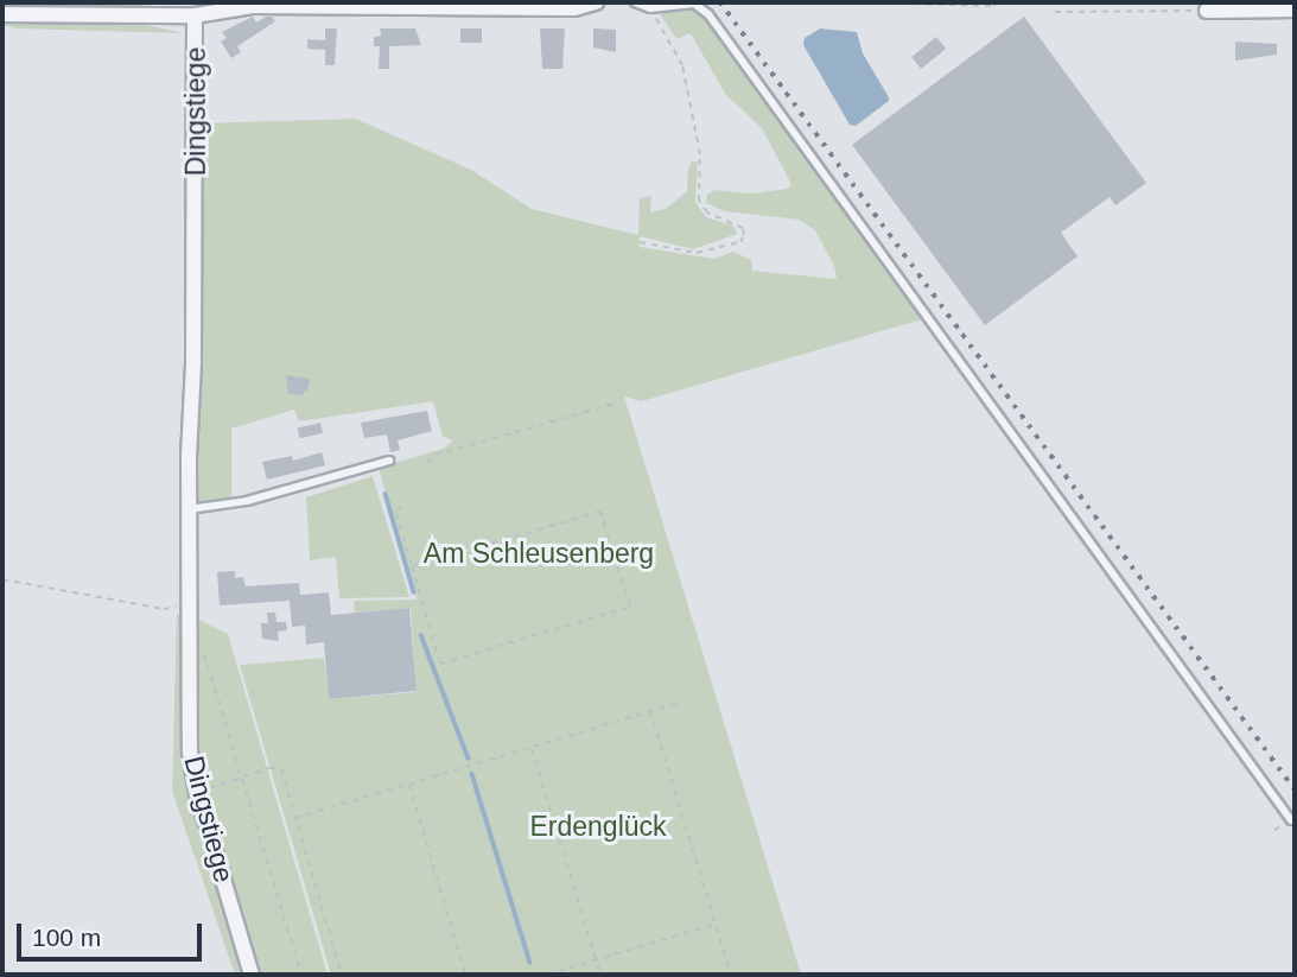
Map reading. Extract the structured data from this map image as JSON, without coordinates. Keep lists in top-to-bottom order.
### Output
{
  "streets": {
    "street": ["Dingstiege"]
  },
  "parks": ["Am Schleusenberg", "Erdenglück"],
  "scale_bar": "100 m"
}
